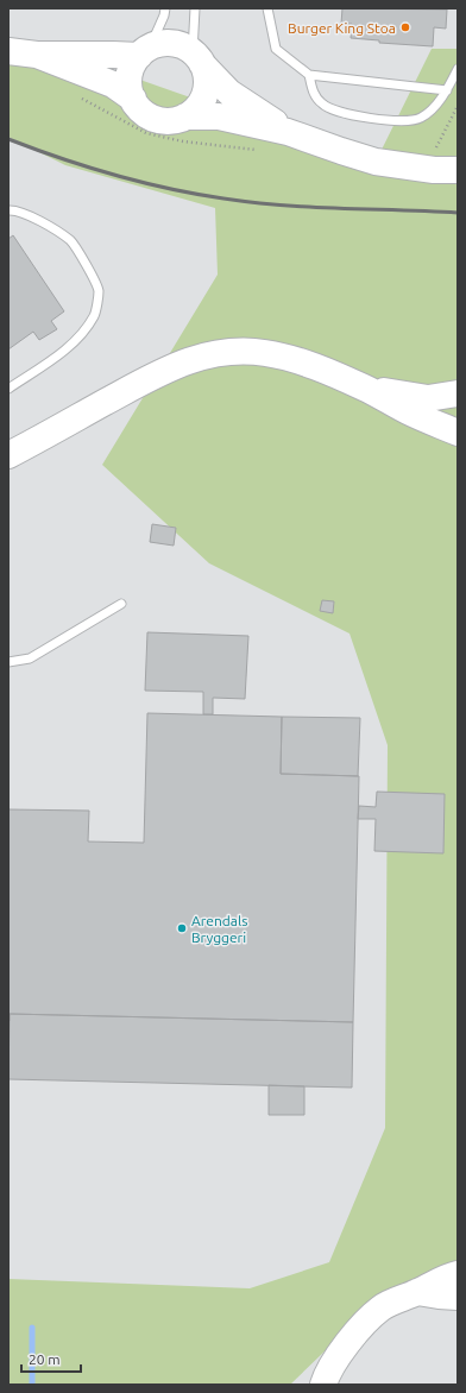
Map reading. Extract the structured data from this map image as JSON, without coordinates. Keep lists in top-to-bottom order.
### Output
{
  "places": ["Burger King Stoa", "Arendals Bryggeri"],
  "scale_bar": "20 m"
}
